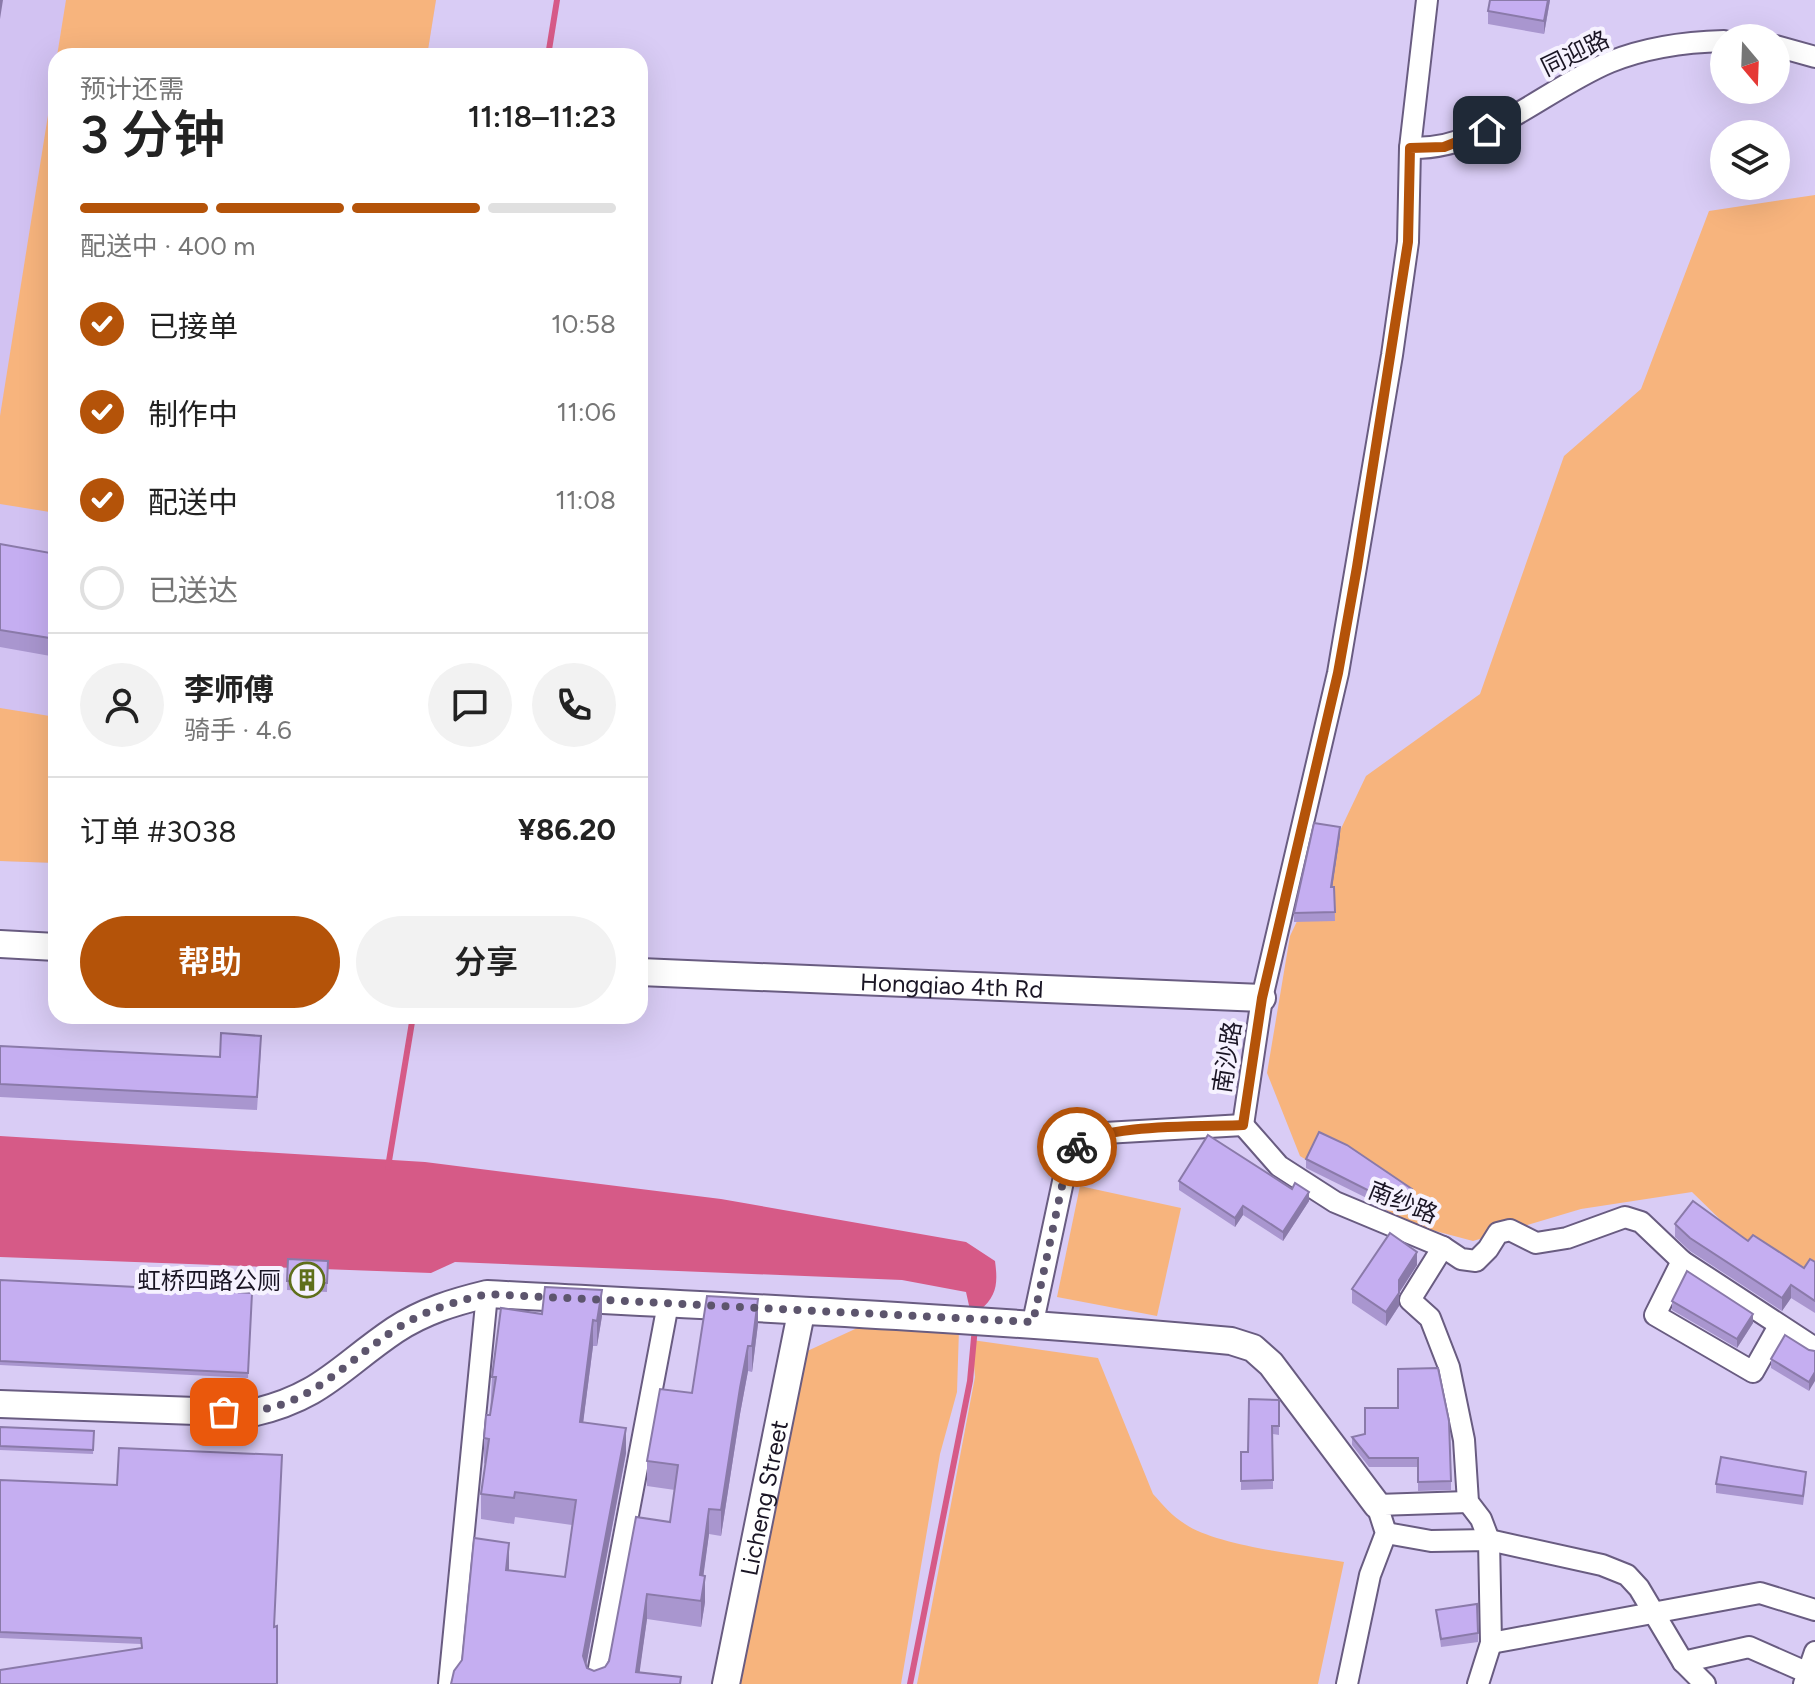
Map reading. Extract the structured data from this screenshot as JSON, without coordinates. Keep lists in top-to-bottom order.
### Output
{
  "streets": {
    "street": [
      "同迎路",
      "Hongqiao 4th Rd",
      "南沙路",
      "南纱路",
      "Licheng Street"
    ]
  },
  "crossings": [
    ["同迎路", "南沙路"],
    ["Hongqiao 4th Rd", "南沙路"],
    ["南沙路", "南纱路"]
  ],
  "places": {
    "building": ["虹桥四路公厕"]
  },
  "north": "bottom",
  "page": {
    "heading": ["3 分钟", "预计还需", "11:18–11:23"],
    "panel": [
      "李师傅",
      "骑手 · 4.6",
      "订单 #3038",
      "¥86.20"
    ],
    "bar": "配送中 · 400 m",
    "list": [
      ["已接单", "10:58"],
      ["制作中", "11:06"],
      ["配送中", "11:08"],
      "已送达"
    ],
    "buttons": ["帮助", "分享"]
  }
}
